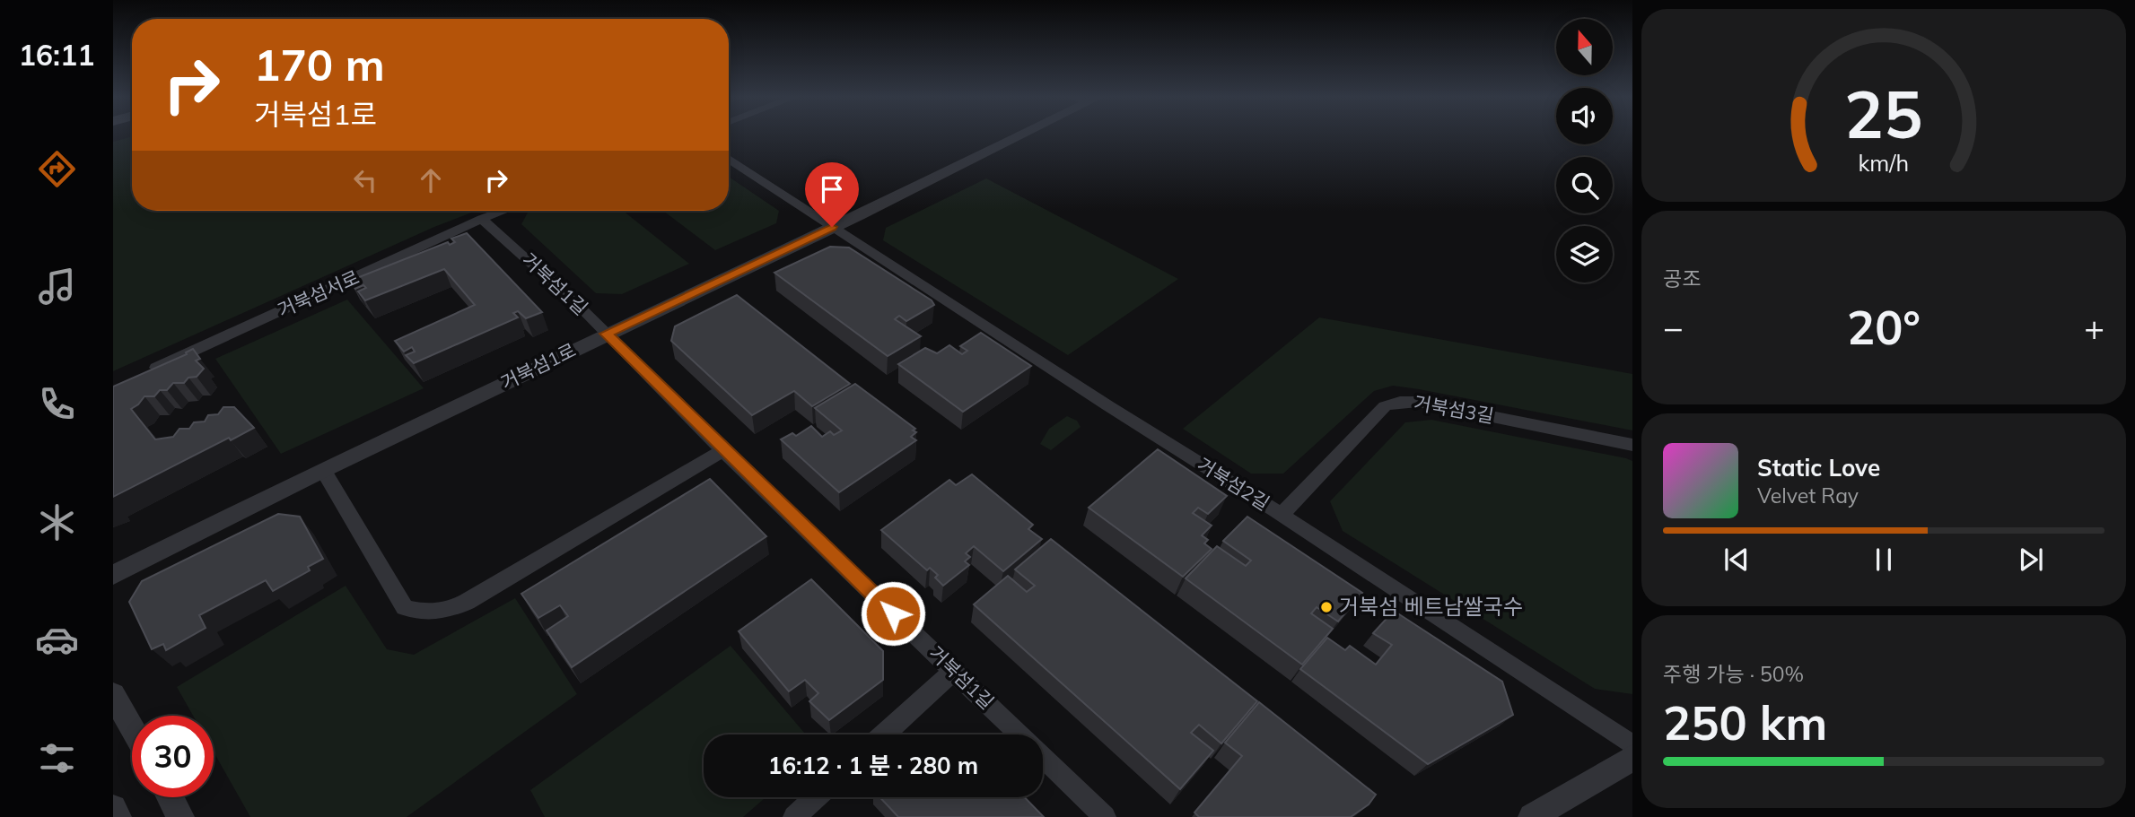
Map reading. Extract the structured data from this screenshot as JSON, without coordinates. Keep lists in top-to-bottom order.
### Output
{
  "streets": {
    "street": [
      "거북섬1길",
      "거북섬서로",
      "거북섬1로",
      "거북섬3길",
      "거북섬2길"
    ]
  },
  "crossings": [
    ["거북섬1길", "거북섬서로"],
    ["거북섬1길", "거북섬1로"],
    ["거북섬1로", "거북섬2길"],
    ["거북섬3길", "거북섬2길"]
  ],
  "places": ["거북섬 베트남쌀국수"],
  "north": "top",
  "page": {
    "tabs": "16:11",
    "turn": ["170 m", "거북섬1로"],
    "tile": [
      "공조",
      ["주행 가능 · 50%", "250 km"]
    ],
    "heat": ["−", "20°", "+"],
    "song": ["Static Love", "Velvet Ray"],
    "limit": "30",
    "trip": "16:12 · 1 분 · 280 m",
    "gauge": ["25", "km/h"]
  }
}
